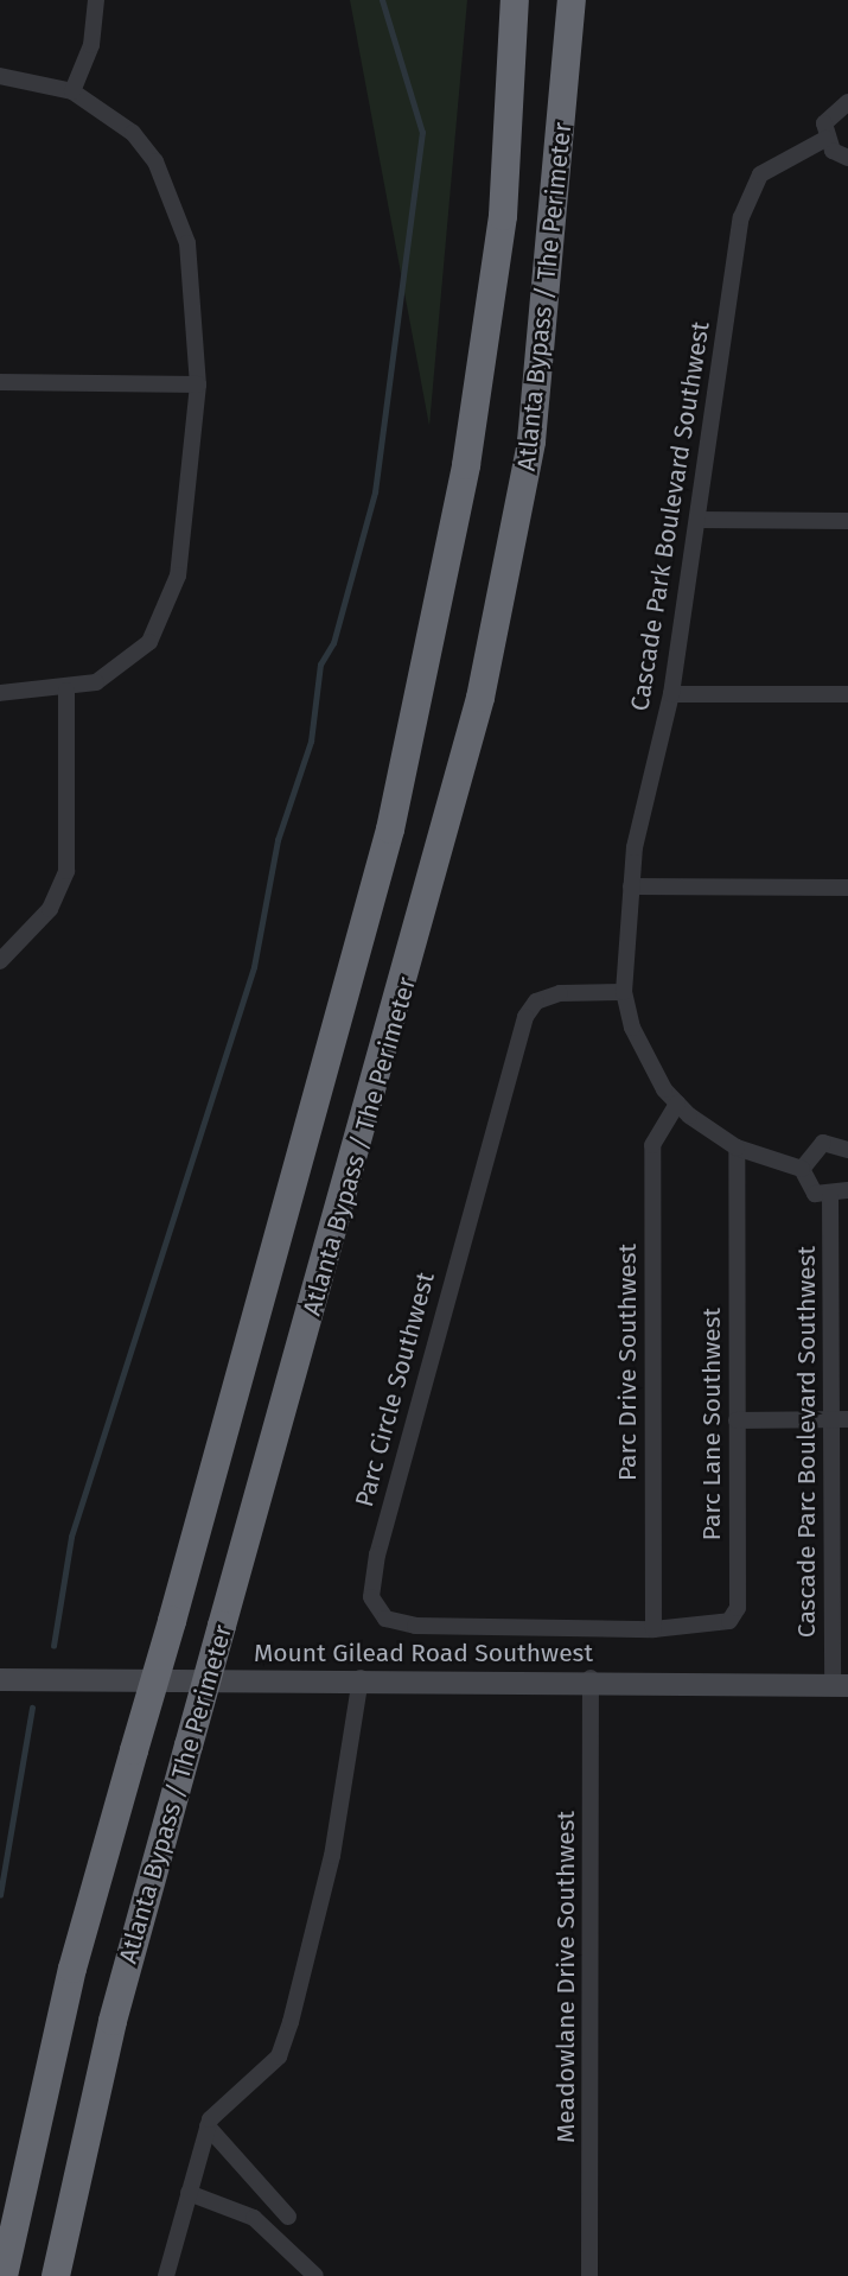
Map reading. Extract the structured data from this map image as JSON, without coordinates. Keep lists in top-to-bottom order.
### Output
{
  "streets": {
    "highway": ["Atlanta Bypass / The Perimeter"],
    "street": [
      "Cascade Park Boulevard Southwest",
      "Parc Drive Southwest",
      "Parc Circle Southwest",
      "Parc Lane Southwest",
      "Cascade Parc Boulevard Southwest",
      "Mount Gilead Road Southwest",
      "Meadowlane Drive Southwest"
    ]
  },
  "crossings": [
    ["Cascade Park Boulevard Southwest", "Parc Drive Southwest"],
    ["Cascade Park Boulevard Southwest", "Parc Circle Southwest"],
    ["Parc Drive Southwest", "Parc Circle Southwest"],
    ["Parc Drive Southwest", "Parc Lane Southwest"],
    ["Parc Circle Southwest", "Parc Lane Southwest"],
    ["Cascade Parc Boulevard Southwest", "Mount Gilead Road Southwest"],
    ["Mount Gilead Road Southwest", "Meadowlane Drive Southwest"]
  ]
}
